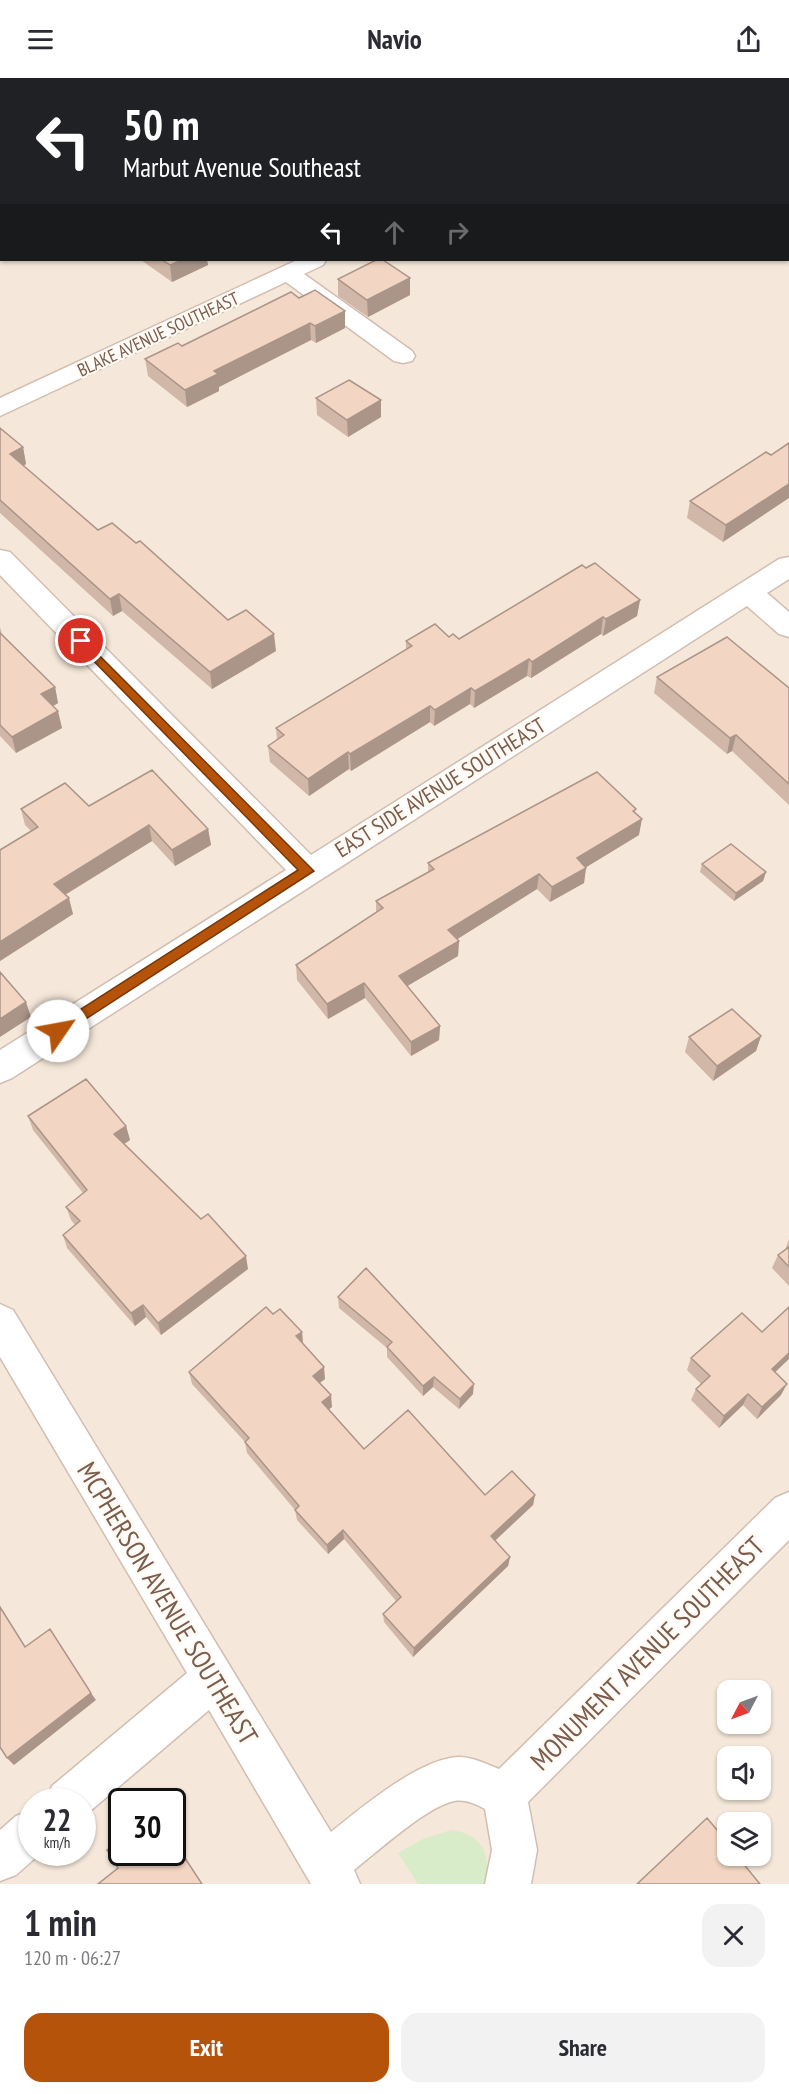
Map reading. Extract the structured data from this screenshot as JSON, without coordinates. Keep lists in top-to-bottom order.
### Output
{
  "streets": {
    "street": [
      "BLAKE AVENUE SOUTHEAST",
      "EAST SIDE AVENUE SOUTHEAST",
      "MCPHERSON AVENUE SOUTHEAST",
      "MONUMENT AVENUE SOUTHEAST"
    ]
  },
  "north": "bottom left",
  "page": {
    "header": "Navio",
    "turn": ["50 m", "Marbut Avenue Southeast"],
    "speed": "22 km/h",
    "limit": "30",
    "heading": ["1 min", "120 m · 06:27"],
    "buttons": ["Exit", "Share"]
  }
}
